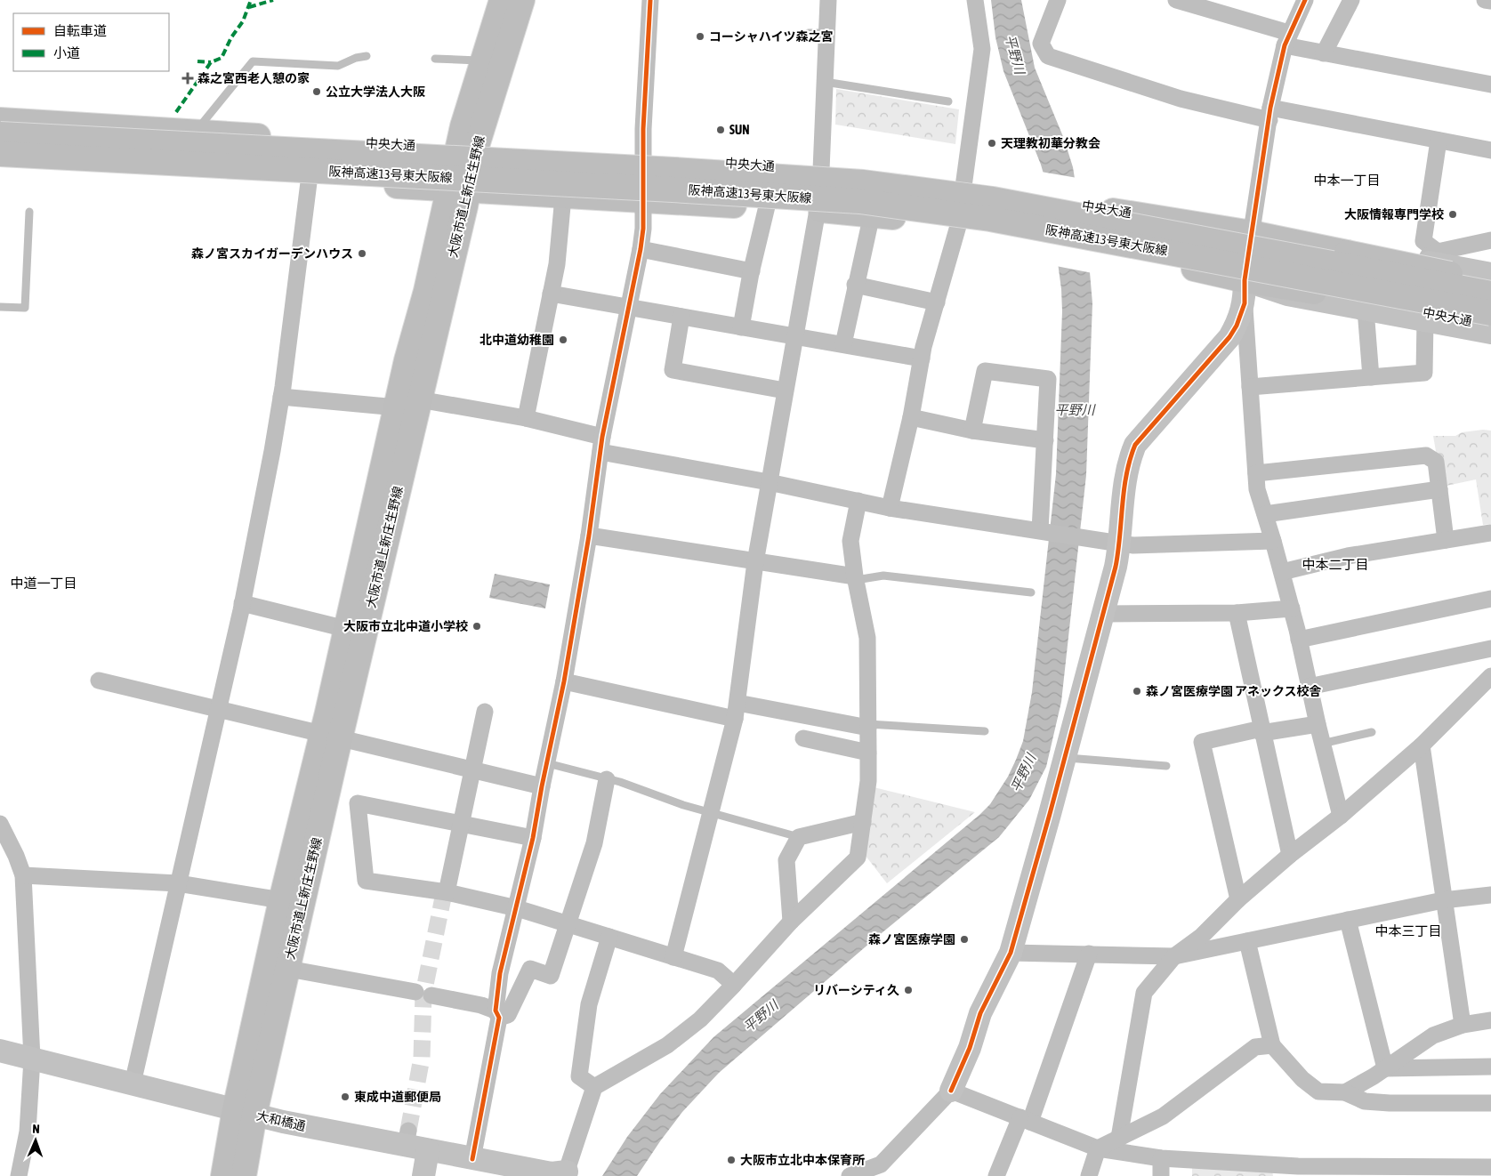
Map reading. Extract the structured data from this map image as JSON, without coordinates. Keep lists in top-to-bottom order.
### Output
{
  "streets": {
    "main road": ["中央大通", "阪神高速13号東大阪線", "大阪市道上新庄生野線"],
    "street": ["大和橋通"]
  },
  "crossings": [
    ["中央大通", "大阪市道上新庄生野線"],
    ["大阪市道上新庄生野線", "大和橋通"]
  ],
  "districts": [
    "中本一丁目",
    "中本二丁目",
    "中道一丁目",
    "中本三丁目"
  ],
  "water": ["平野川"],
  "places": {
    "other": [
      "コーシャハイツ森之宮",
      "公立大学法人大阪",
      "SUN",
      "天理教初華分教会",
      "大阪情報専門学校",
      "森ノ宮スカイガーデンハウス",
      "北中道幼稚園",
      "大阪市立北中道小学校",
      "森ノ宮医療学園 アネックス校舎",
      "森ノ宮医療学園",
      "リバーシティ久",
      "東成中道郵便局",
      "大阪市立北中本保育所"
    ],
    "health": ["森之宮西老人憩の家"]
  },
  "legend": ["自転車道", "小道"],
  "north": "top"
}
